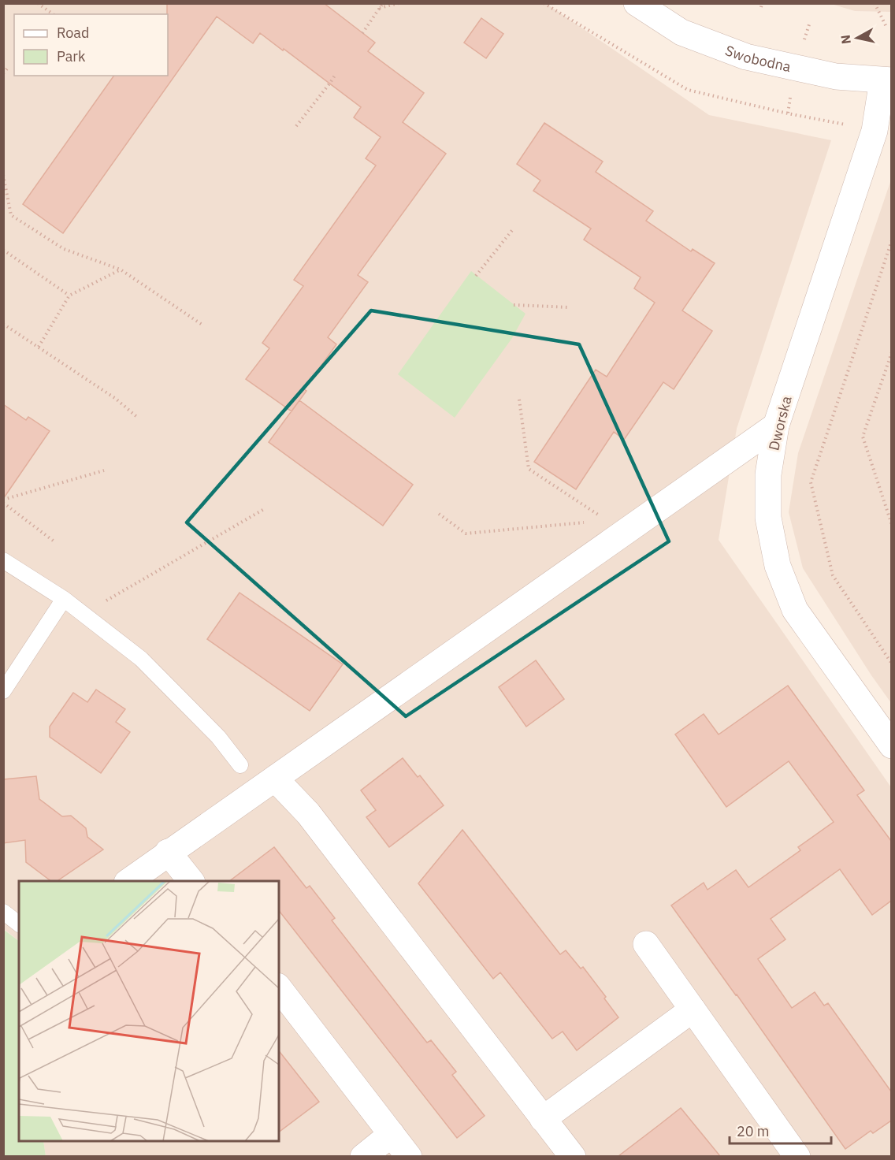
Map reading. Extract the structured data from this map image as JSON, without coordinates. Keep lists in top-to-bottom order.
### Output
{
  "streets": {
    "street": ["Swobodna", "Dworska"]
  },
  "crossings": [
    ["Swobodna", "Dworska"]
  ],
  "legend": ["Road", "Park"],
  "scale_bar": "20 m",
  "north": "left"
}
